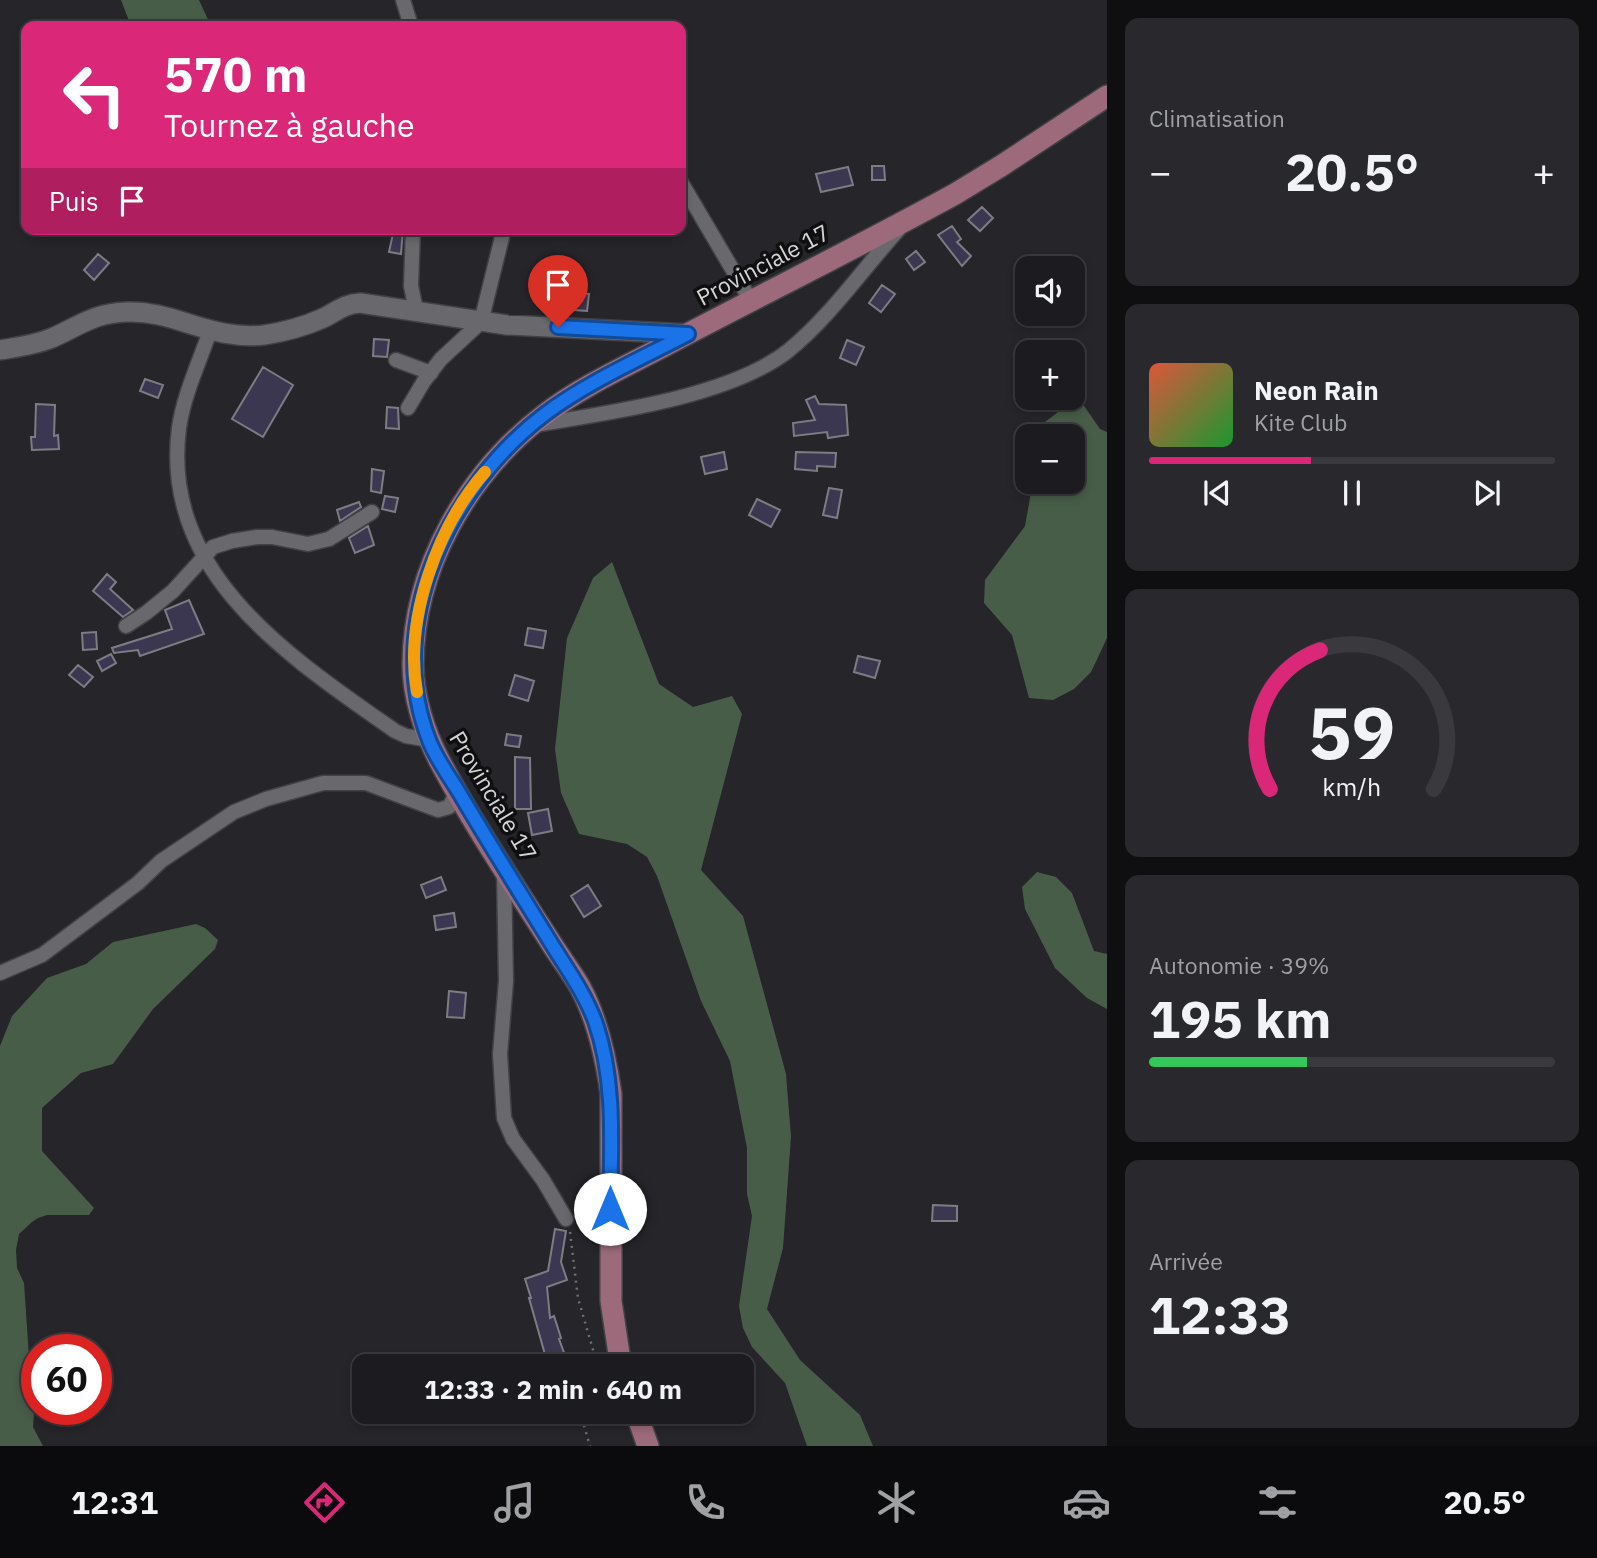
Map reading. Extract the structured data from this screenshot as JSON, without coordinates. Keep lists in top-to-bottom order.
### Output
{
  "streets": {
    "main road": ["Provinciale 17"]
  },
  "page": {
    "tile": [
      "Climatisation",
      ["Autonomie · 39%", "195 km"],
      ["Arrivée", "12:33"]
    ],
    "turn": ["570 m", "Tournez à gauche"],
    "heat": ["−", "20.5°", "+"],
    "then": "Puis",
    "map_buttons": ["+", "−"],
    "song": ["Neon Rain", "Kite Club"],
    "limit": "60",
    "trip": "12:33 · 2 min · 640 m",
    "tabs": ["12:31", "20.5°"],
    "gauge": ["59", "km/h"]
  }
}
